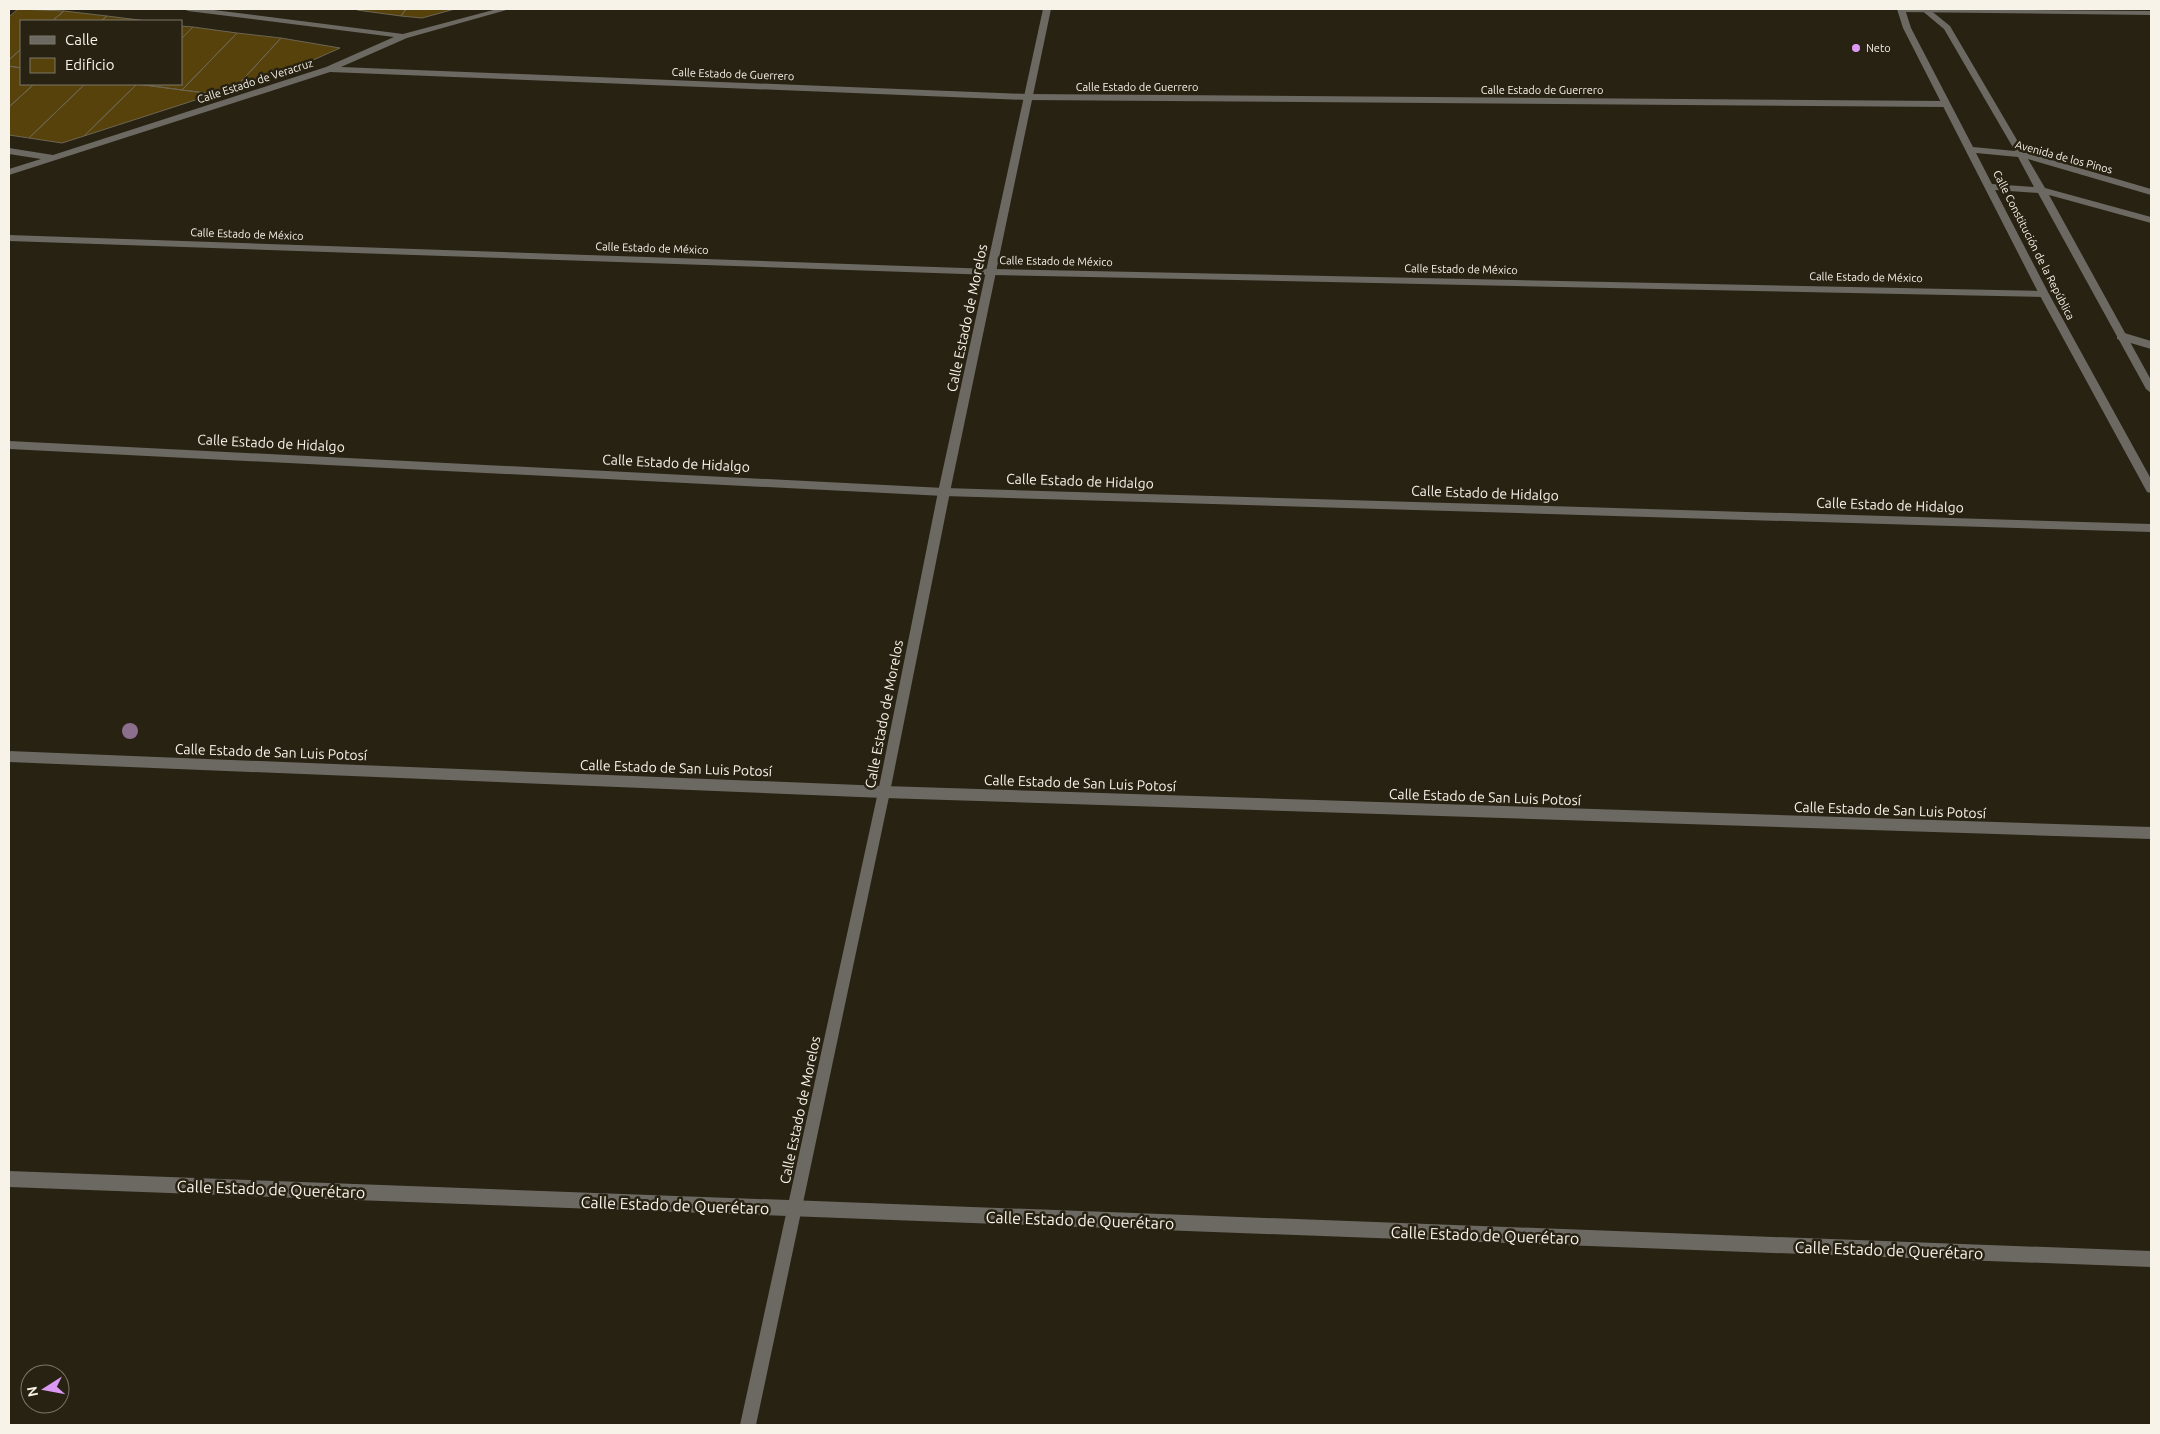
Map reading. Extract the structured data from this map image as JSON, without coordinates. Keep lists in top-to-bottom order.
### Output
{
  "streets": {
    "street": [
      "Calle Estado de Guerrero",
      "Calle Estado de Veracruz",
      "Avenida de los Pinos",
      "Calle Estado de México",
      "Calle Constitución de la República",
      "Calle Estado de Morelos",
      "Calle Estado de Hidalgo",
      "Calle Estado de San Luis Potosí",
      "Calle Estado de Querétaro"
    ]
  },
  "crossings": [
    ["Calle Estado de Guerrero", "Calle Estado de Veracruz"],
    ["Calle Estado de Guerrero", "Calle Constitución de la República"],
    ["Calle Estado de Guerrero", "Calle Estado de Morelos"],
    ["Avenida de los Pinos", "Calle Constitución de la República"],
    ["Calle Estado de México", "Calle Constitución de la República"],
    ["Calle Estado de México", "Calle Estado de Morelos"],
    ["Calle Estado de Morelos", "Calle Estado de Hidalgo"],
    ["Calle Estado de Morelos", "Calle Estado de San Luis Potosí"],
    ["Calle Estado de Morelos", "Calle Estado de Querétaro"]
  ],
  "places": ["Neto"],
  "legend": ["Calle", "Edificio"],
  "north": "left"
}
